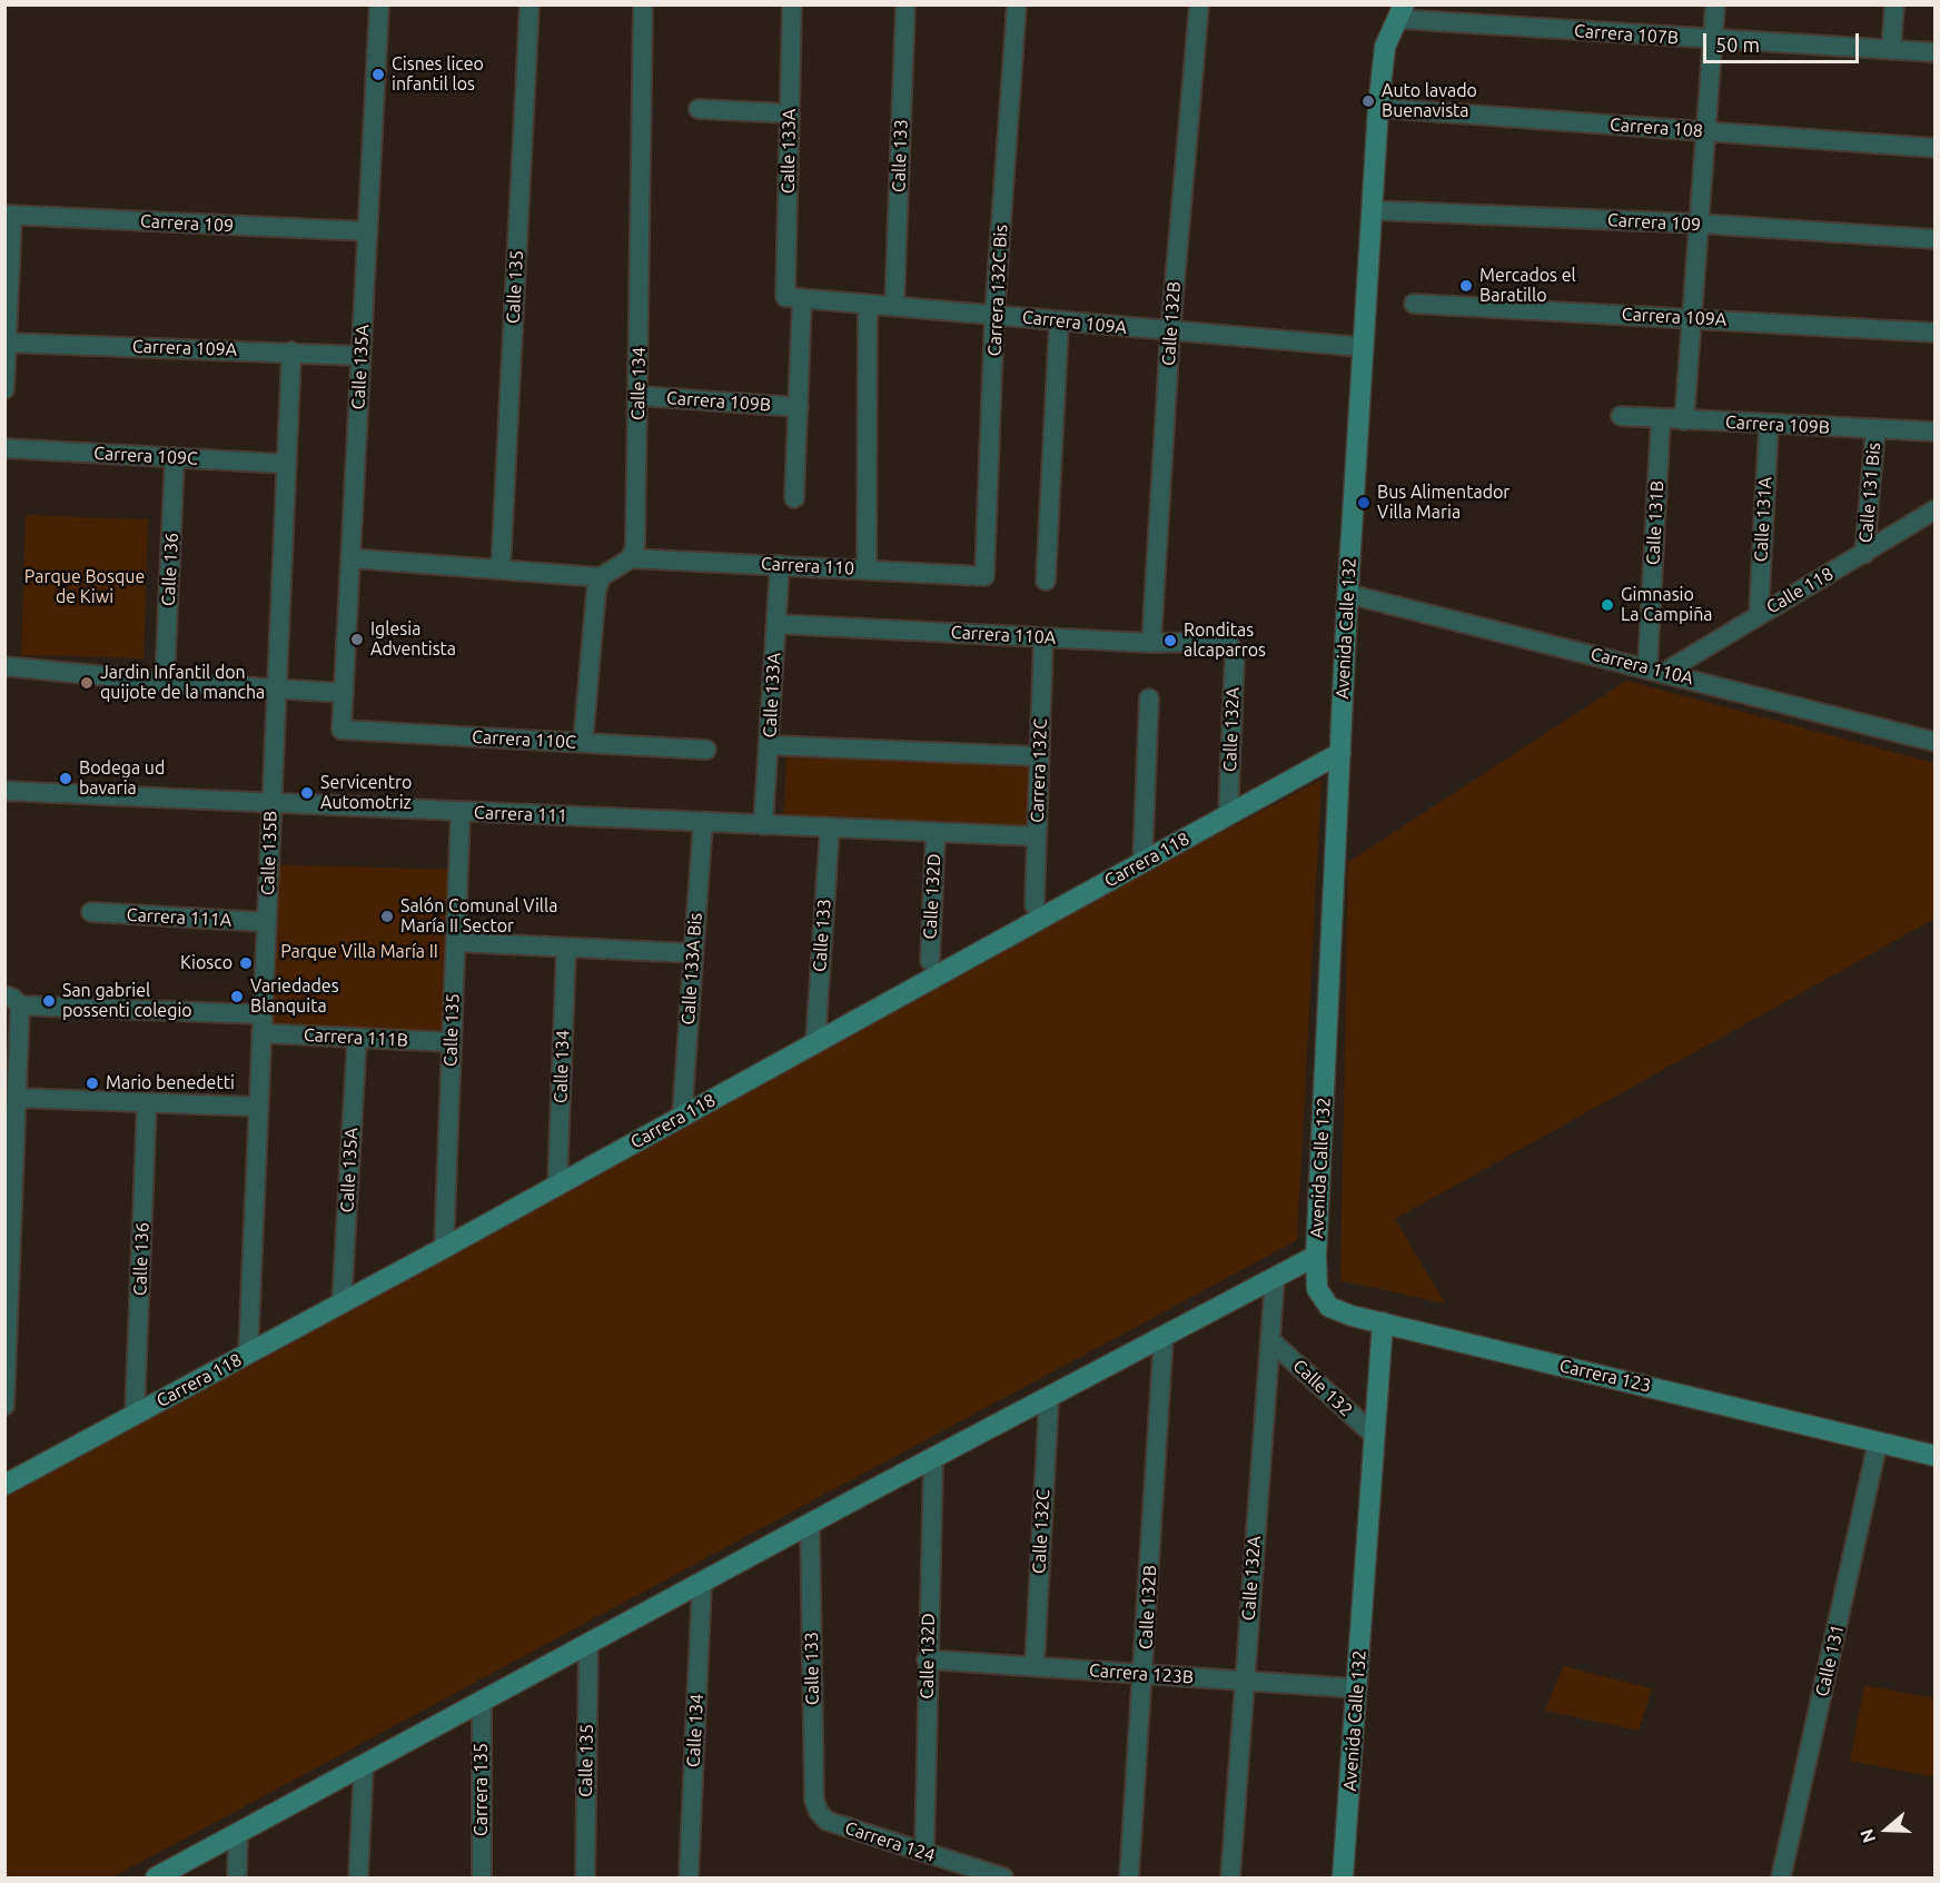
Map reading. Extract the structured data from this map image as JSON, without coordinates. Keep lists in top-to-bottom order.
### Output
{
  "streets": {
    "street": [
      "Carrera 107B",
      "Carrera 108",
      "Calle 133A",
      "Calle 133",
      "Carrera 109",
      "Calle 135",
      "Carrera 132C Bis",
      "Carrera 109A",
      "Calle 132B",
      "Calle 135A",
      "Calle 134",
      "Carrera 109B",
      "Carrera 109C",
      "Calle 131 Bis",
      "Calle 131A",
      "Calle 131B",
      "Carrera 110",
      "Calle 136",
      "Calle 118",
      "Avenida Calle 132",
      "Carrera 110A",
      "Calle 132A",
      "Carrera 110C",
      "Carrera 132C",
      "Carrera 111",
      "Calle 135B",
      "Carrera 118",
      "Calle 132D",
      "Carrera 111A",
      "Calle 133A Bis",
      "Carrera 111B",
      "Carrera 123",
      "Calle 132",
      "Calle 132C",
      "Calle 131",
      "Carrera 123B",
      "Carrera 135",
      "Carrera 124"
    ]
  },
  "crossings": [
    ["Carrera 107B", "Avenida Calle 132"],
    ["Carrera 108", "Avenida Calle 132"],
    ["Calle 133A", "Carrera 109A"],
    ["Calle 133A", "Carrera 109B"],
    ["Calle 133A", "Carrera 110"],
    ["Calle 133A", "Carrera 110A"],
    ["Calle 133A", "Carrera 111"],
    ["Calle 133", "Carrera 109A"],
    ["Calle 133", "Carrera 111"],
    ["Calle 133", "Carrera 118"],
    ["Calle 133", "Carrera 124"],
    ["Carrera 109", "Calle 135A"],
    ["Carrera 109", "Avenida Calle 132"],
    ["Calle 135", "Carrera 111"],
    ["Calle 135", "Carrera 118"],
    ["Calle 135", "Carrera 111B"],
    ["Carrera 132C Bis", "Carrera 109A"],
    ["Carrera 132C Bis", "Carrera 110"],
    ["Carrera 109A", "Calle 132B"],
    ["Carrera 109A", "Calle 135A"],
    ["Carrera 109A", "Avenida Calle 132"],
    ["Carrera 109A", "Calle 135B"],
    ["Calle 132B", "Carrera 110A"],
    ["Calle 132B", "Carrera 123B"],
    ["Calle 135A", "Carrera 110C"],
    ["Calle 135A", "Carrera 118"],
    ["Calle 135A", "Carrera 111B"],
    ["Calle 134", "Carrera 109B"],
    ["Calle 134", "Carrera 110"],
    ["Calle 134", "Carrera 118"],
    ["Carrera 109B", "Calle 131 Bis"],
    ["Carrera 109B", "Calle 131A"],
    ["Carrera 109B", "Calle 131B"],
    ["Carrera 109C", "Calle 136"],
    ["Carrera 109C", "Calle 135B"],
    ["Calle 131 Bis", "Calle 118"],
    ["Calle 131A", "Calle 118"],
    ["Calle 131B", "Carrera 110A"],
    ["Calle 136", "Carrera 118"],
    ["Calle 118", "Carrera 110A"],
    ["Avenida Calle 132", "Carrera 110A"],
    ["Avenida Calle 132", "Carrera 118"],
    ["Avenida Calle 132", "Carrera 123"],
    ["Avenida Calle 132", "Calle 132"],
    ["Avenida Calle 132", "Carrera 123B"],
    ["Carrera 110A", "Calle 132A"],
    ["Carrera 110A", "Carrera 132C"],
    ["Calle 132A", "Carrera 118"],
    ["Calle 132A", "Calle 132"],
    ["Calle 132A", "Carrera 123B"],
    ["Carrera 132C", "Carrera 111"],
    ["Carrera 111", "Calle 135B"],
    ["Carrera 111", "Calle 132D"],
    ["Carrera 111", "Calle 133A Bis"],
    ["Calle 135B", "Carrera 118"],
    ["Calle 135B", "Carrera 111A"],
    ["Calle 135B", "Carrera 111B"],
    ["Carrera 118", "Calle 133A Bis"],
    ["Calle 132D", "Carrera 123B"],
    ["Calle 132D", "Carrera 124"],
    ["Carrera 123", "Calle 131"],
    ["Calle 132C", "Carrera 123B"]
  ],
  "parks": ["Parque Bosque de Kiwi", "Parque Villa María II"],
  "places": [
    "Cisnes liceo infantil los",
    "Auto lavado Buenavista",
    "Mercados el Baratillo",
    "Bus Alimentador Villa Maria",
    "Gimnasio La Campiña",
    "Iglesia Adventista",
    "Ronditas alcaparros",
    "Jardin Infantil don quijote de la mancha",
    "Bodega ud bavaria",
    "Servicentro Automotriz",
    "Salón Comunal Villa María II Sector",
    "Kiosco",
    "Variedades Blanquita",
    "San gabriel possenti colegio",
    "Mario benedetti"
  ],
  "scale_bar": "50 m",
  "north": "left"
}
